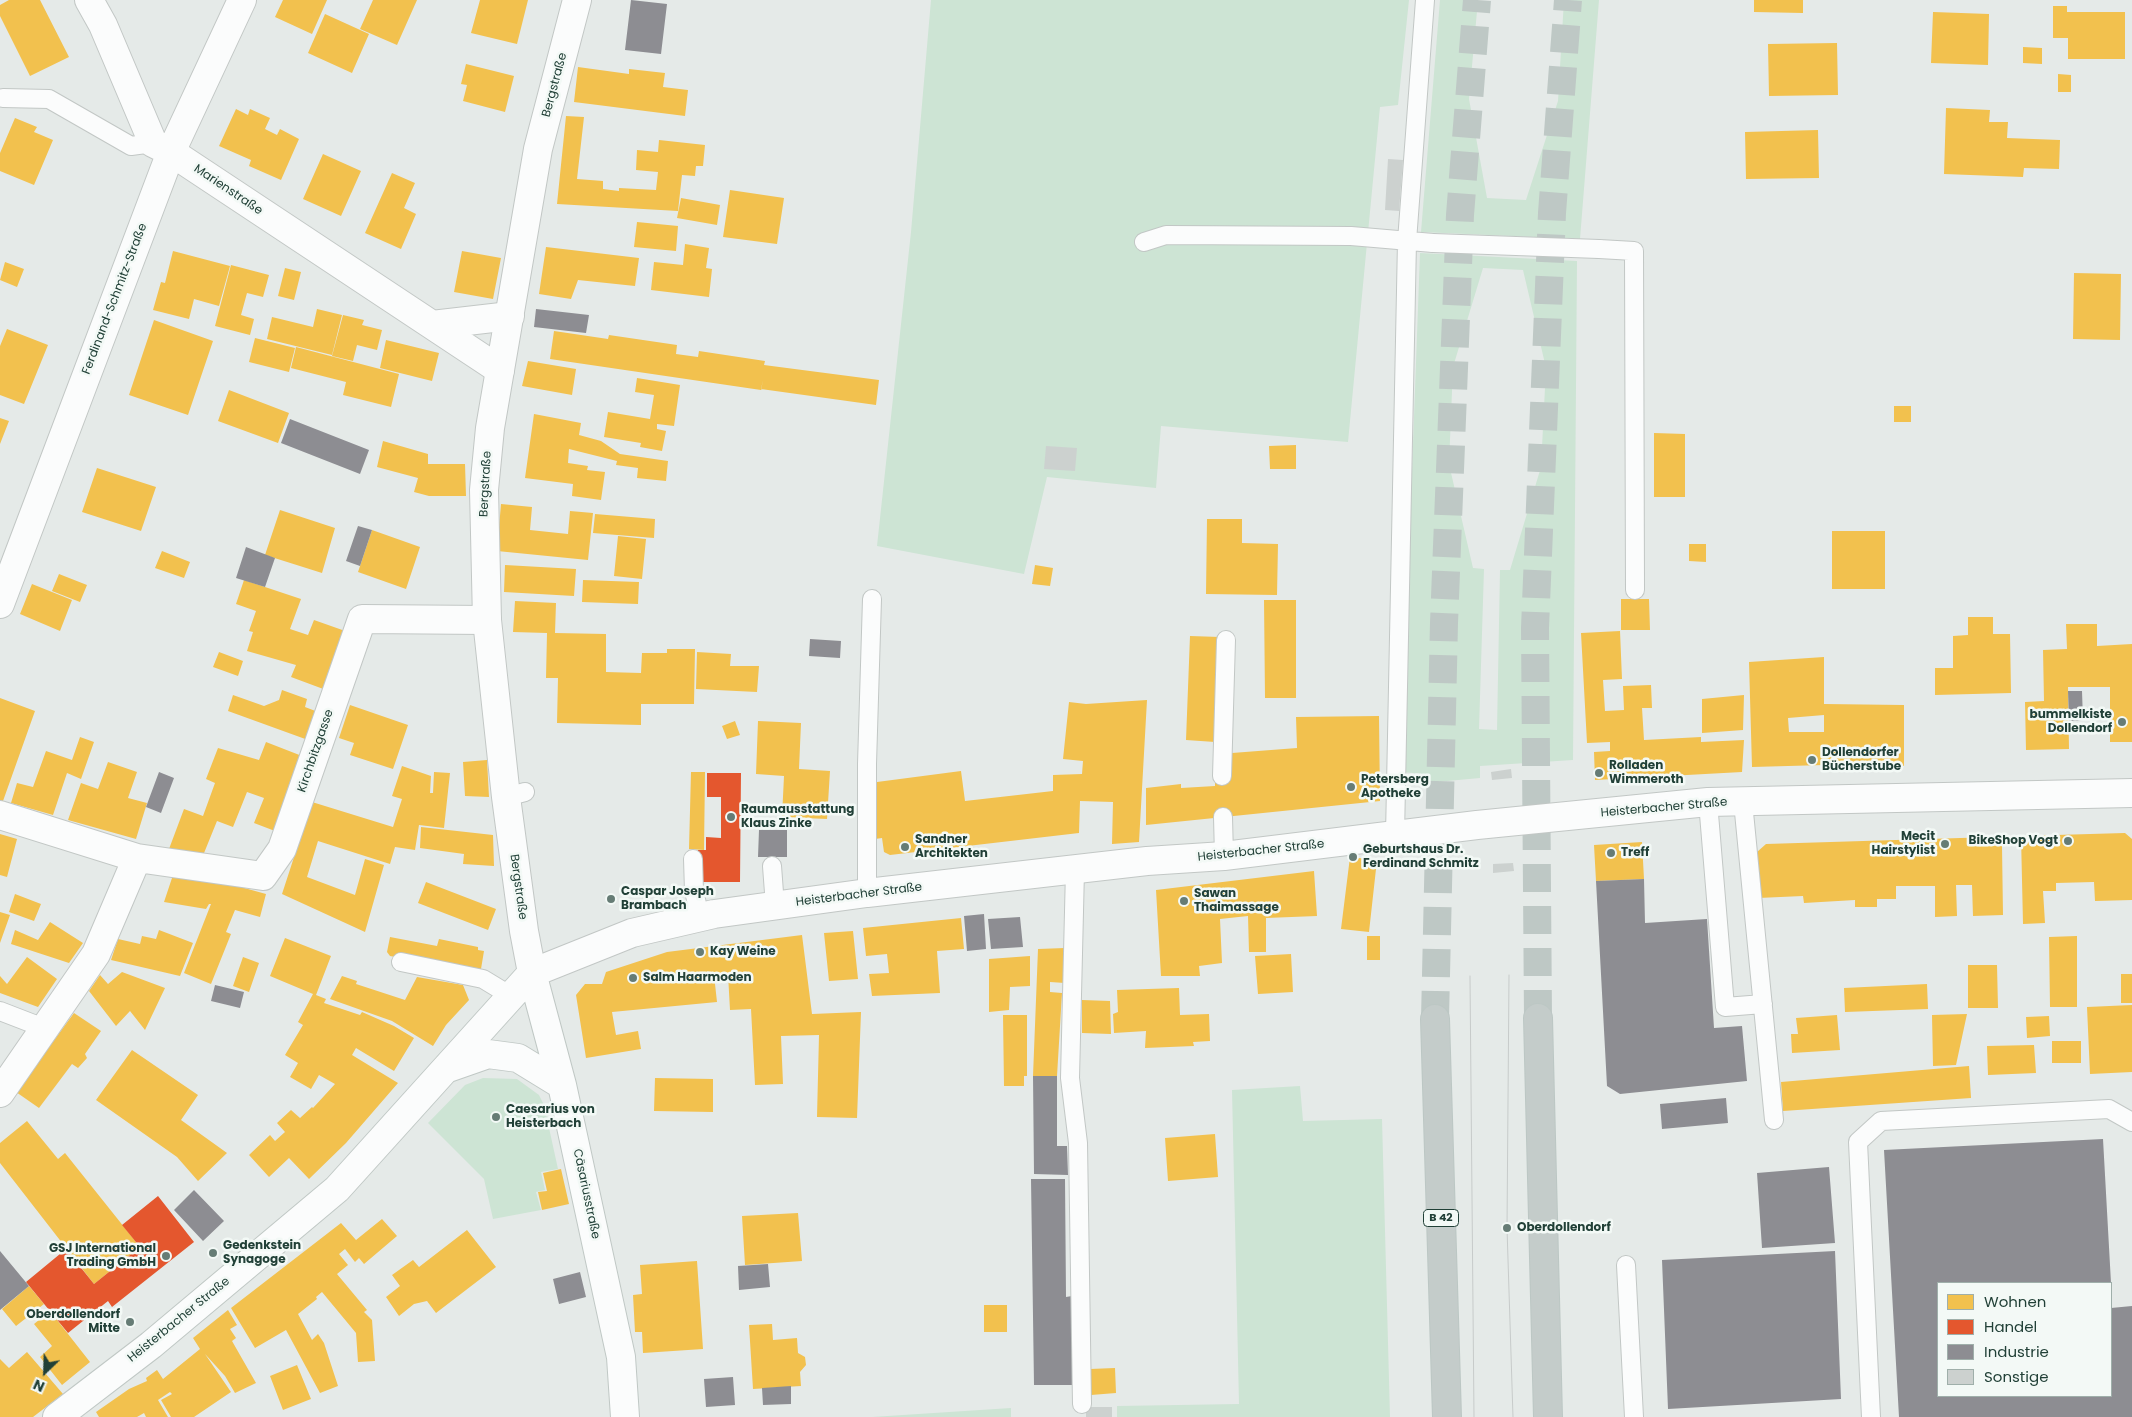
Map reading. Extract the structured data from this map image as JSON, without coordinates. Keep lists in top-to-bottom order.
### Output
{
  "streets": {
    "highway": ["B 42"],
    "street": [
      "Bergstraße",
      "Marienstraße",
      "Ferdinand-Schmitz-Straße",
      "Kirchbitzgasse",
      "Heisterbacher Straße",
      "Cäsariusstraße"
    ]
  },
  "crossings": [
    ["Bergstraße", "Marienstraße"],
    ["Bergstraße", "Kirchbitzgasse"],
    ["Bergstraße", "Heisterbacher Straße"],
    ["Bergstraße", "Cäsariusstraße"],
    ["Marienstraße", "Ferdinand-Schmitz-Straße"],
    ["Heisterbacher Straße", "Cäsariusstraße"]
  ],
  "places": [
    "bummelkiste Dollendorf",
    "Dollendorfer Bücherstube",
    "Rolladen Wimmeroth",
    "Petersberg Apotheke",
    "Raumausstattung Klaus Zinke",
    "BikeShop Vogt",
    "Mecit Hairstylist",
    "Sandner Architekten",
    "Treff",
    "Geburtshaus Dr. Ferdinand Schmitz",
    "Caspar Joseph Brambach",
    "Sawan Thaimassage",
    "Kay Weine",
    "Salm Haarmoden",
    "Caesarius von Heisterbach",
    "Oberdollendorf",
    "Gedenkstein Synagoge",
    "GSJ International Trading GmbH",
    "Oberdollendorf Mitte"
  ],
  "legend": [
    "Wohnen",
    "Handel",
    "Industrie",
    "Sonstige"
  ],
  "north": "bottom left"
}
